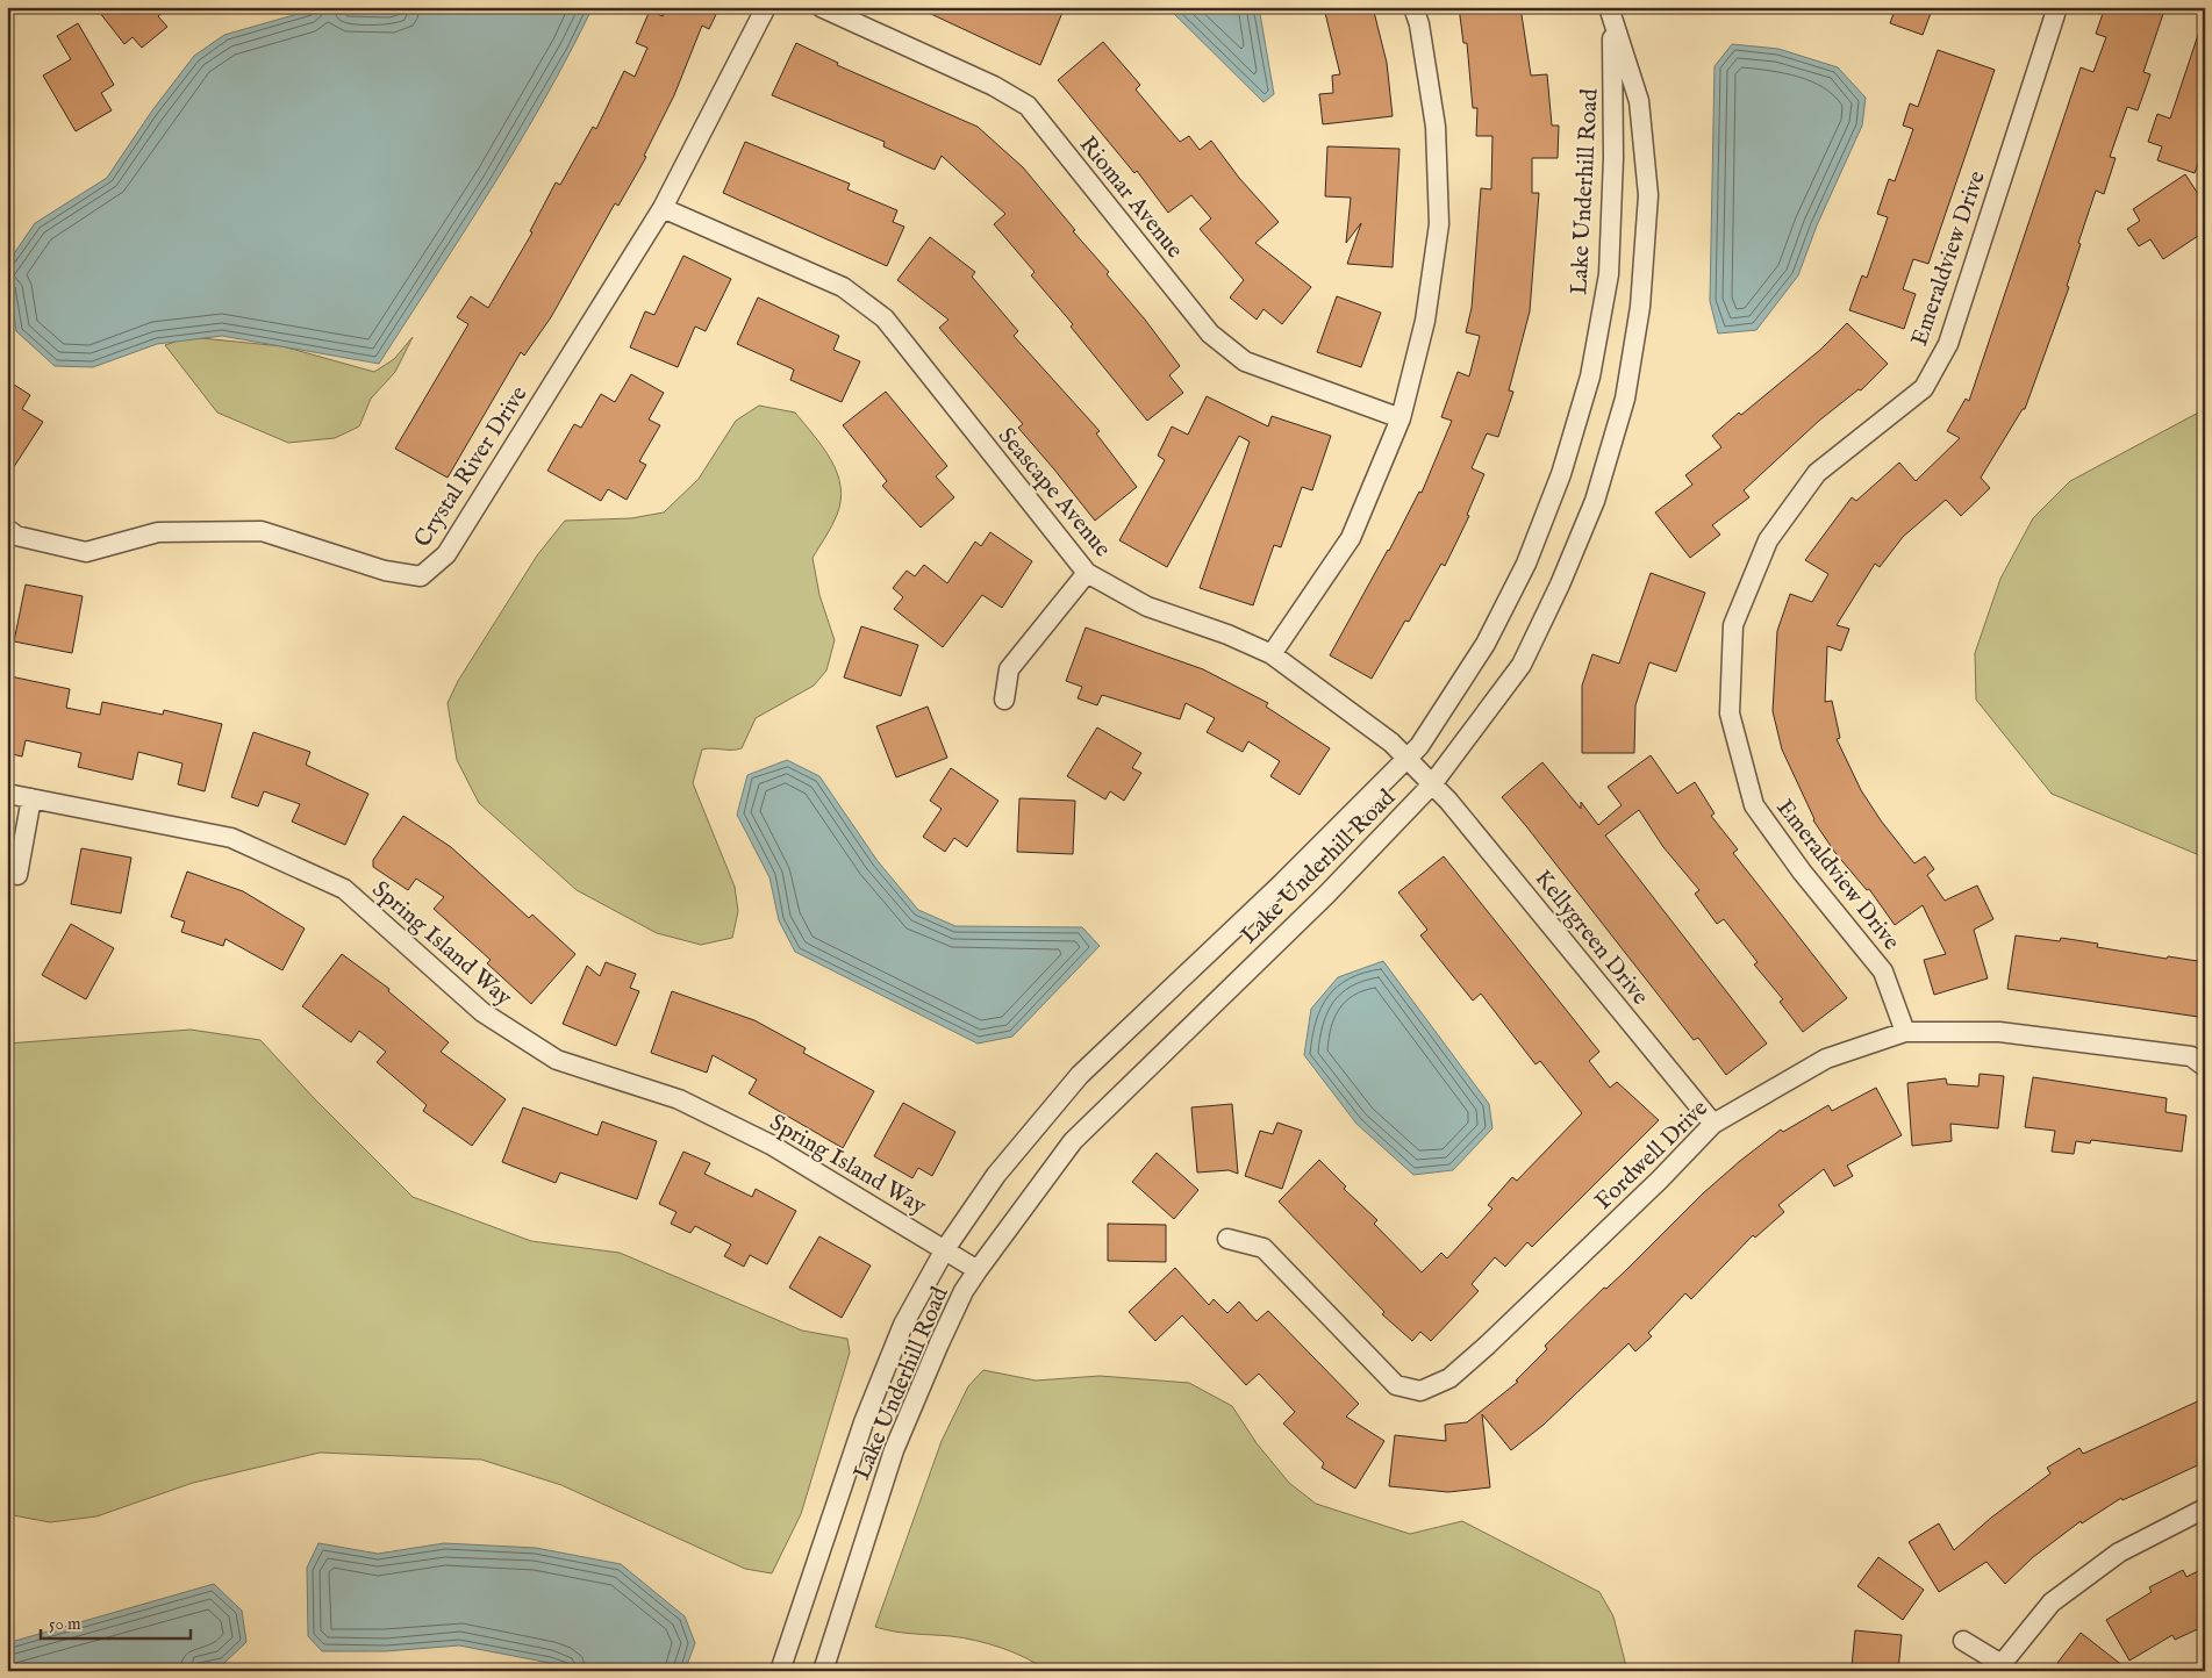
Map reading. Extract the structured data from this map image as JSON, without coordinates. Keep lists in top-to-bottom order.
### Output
{
  "streets": {
    "street": [
      "Lake Underhill Road",
      "Riomar Avenue",
      "Emeraldview Drive",
      "Crystal River Drive",
      "Seascape Avenue",
      "Kellygreen Drive",
      "Spring Island Way",
      "Fordwell Drive"
    ]
  },
  "crossings": [
    ["Lake Underhill Road", "Seascape Avenue"],
    ["Lake Underhill Road", "Kellygreen Drive"],
    ["Lake Underhill Road", "Spring Island Way"],
    ["Emeraldview Drive", "Fordwell Drive"],
    ["Crystal River Drive", "Seascape Avenue"],
    ["Seascape Avenue", "Kellygreen Drive"],
    ["Kellygreen Drive", "Fordwell Drive"]
  ],
  "scale_bar": "50 m"
}
